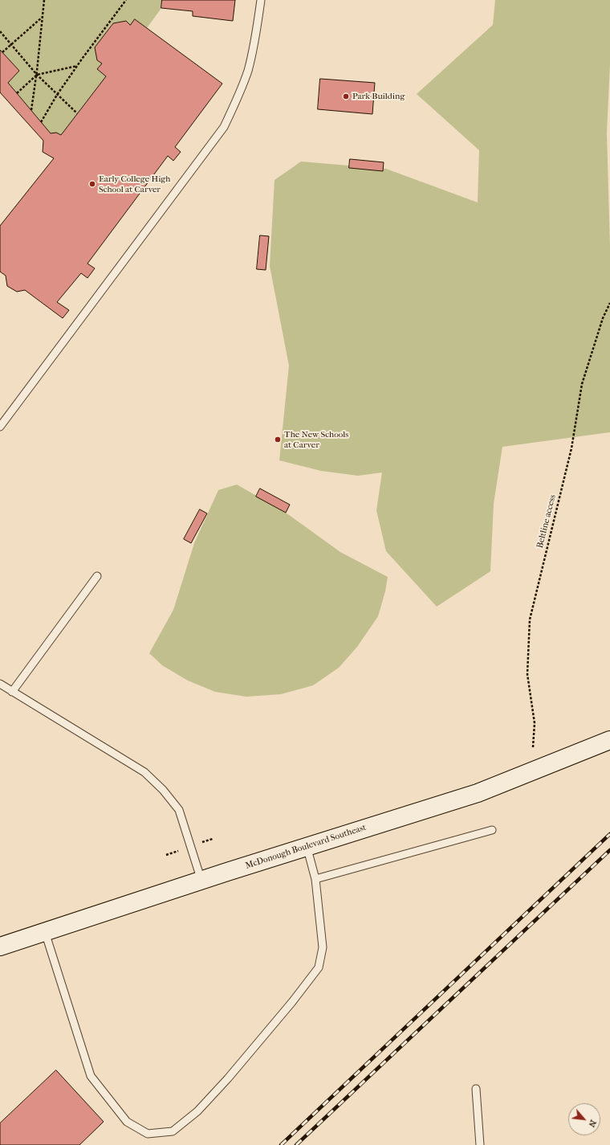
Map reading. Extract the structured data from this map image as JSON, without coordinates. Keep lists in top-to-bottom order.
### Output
{
  "streets": {
    "main road": ["McDonough Boulevard Southeast"],
    "path": ["Beltline access"]
  },
  "places": ["Park Building", "Early College High School at Carver", "The New Schools at Carver"],
  "north": "bottom right"
}
